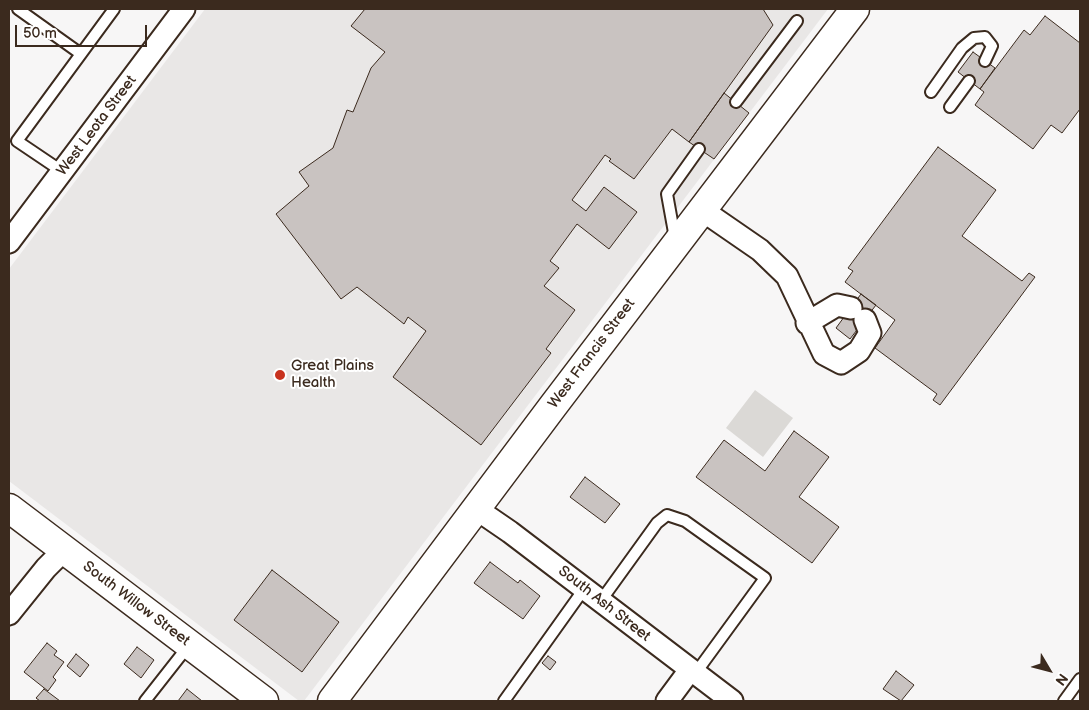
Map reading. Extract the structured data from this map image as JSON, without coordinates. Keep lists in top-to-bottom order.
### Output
{
  "streets": {
    "street": [
      "West Leota Street",
      "West Francis Street",
      "South Willow Street",
      "South Ash Street"
    ]
  },
  "crossings": [
    ["West Francis Street", "South Ash Street"]
  ],
  "places": ["Great Plains Health"],
  "scale_bar": "50 m",
  "north": "bottom right"
}
